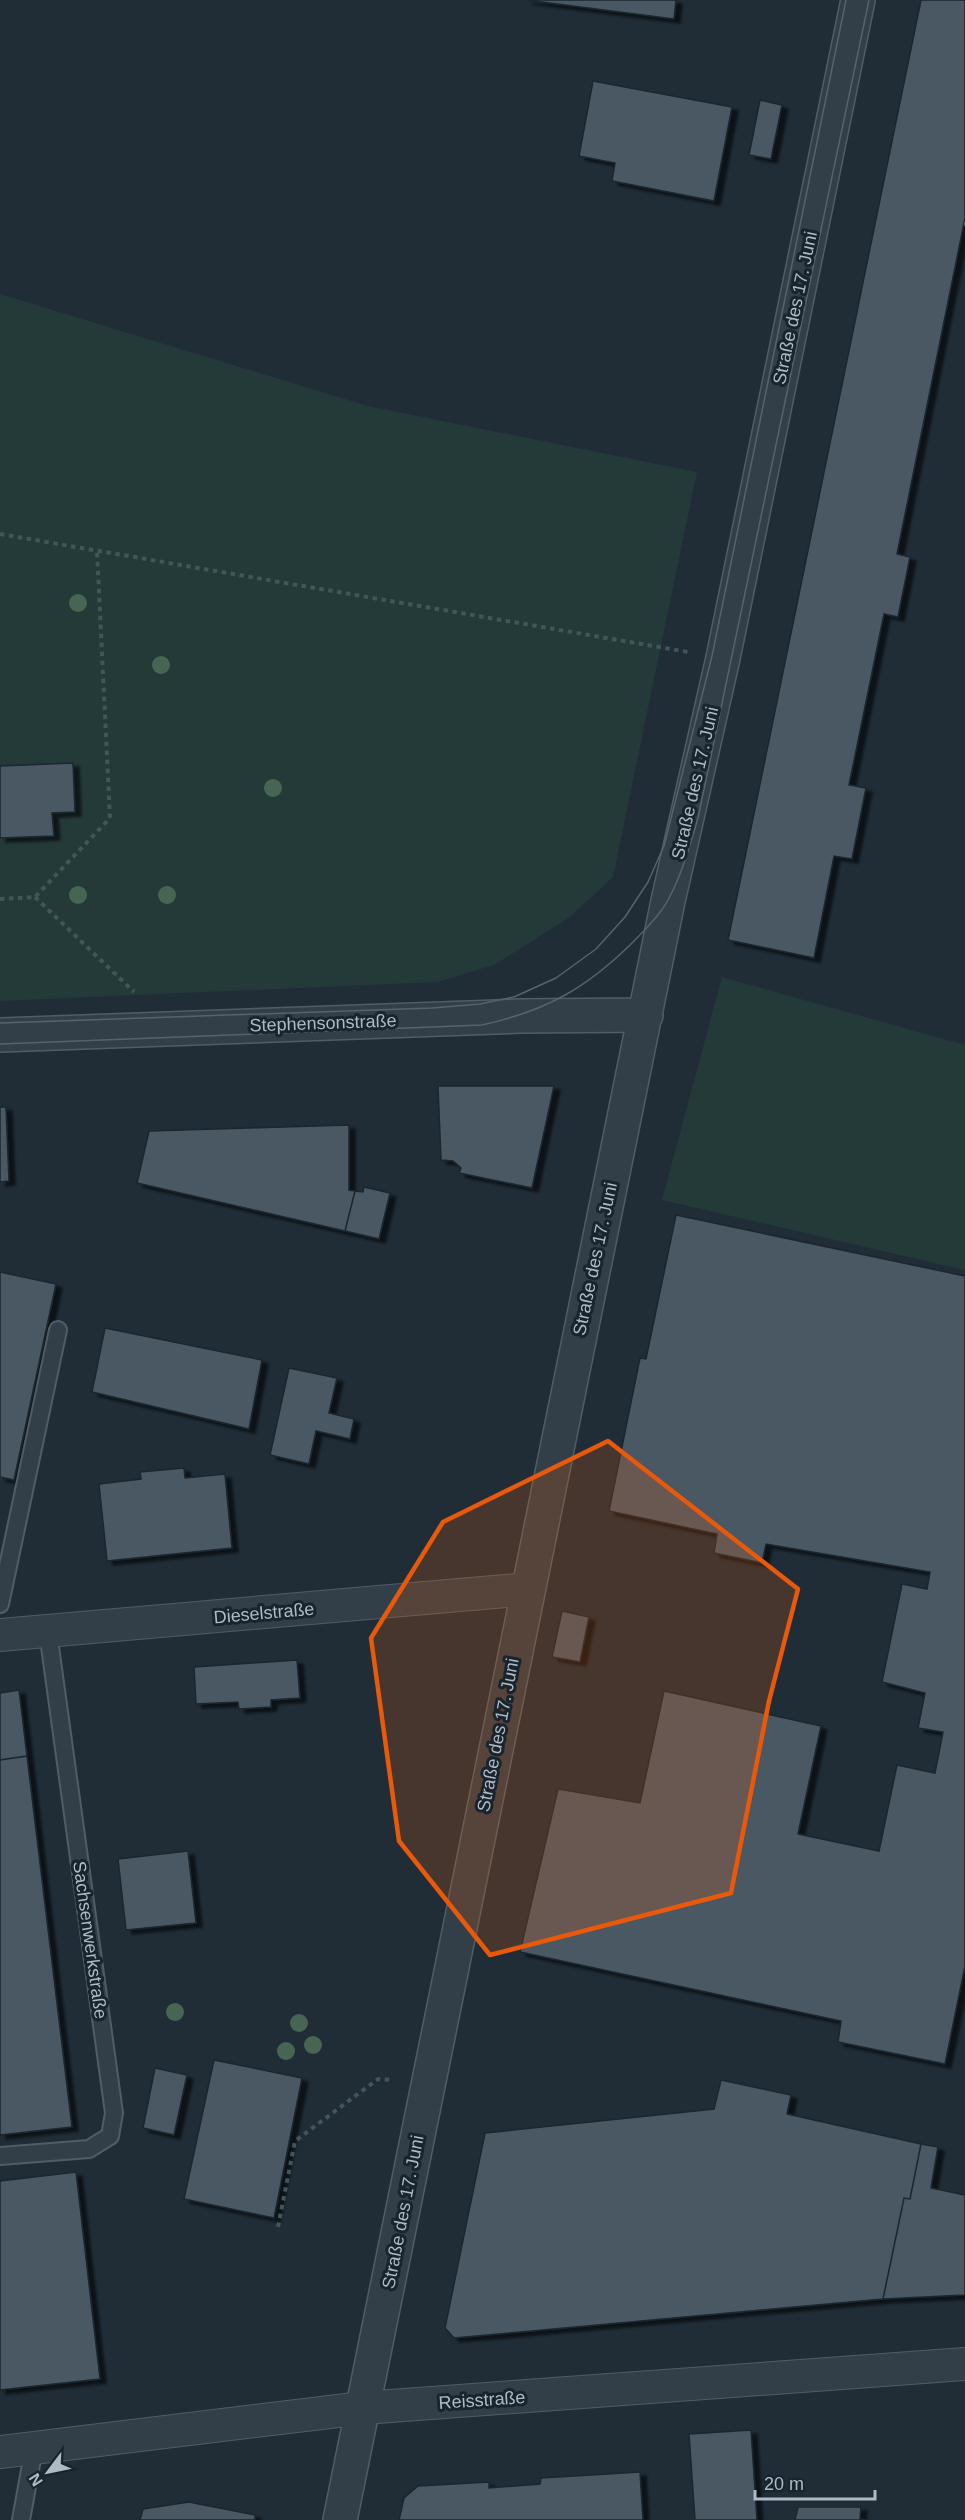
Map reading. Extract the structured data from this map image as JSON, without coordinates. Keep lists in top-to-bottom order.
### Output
{
  "streets": {
    "street": [
      "Straße des 17. Juni",
      "Stephensonstraße",
      "Dieselstraße",
      "Reisstraße"
    ],
    "lane": ["Sachsenwerkstraße"]
  },
  "crossings": [
    ["Straße des 17. Juni", "Stephensonstraße"],
    ["Straße des 17. Juni", "Dieselstraße"],
    ["Straße des 17. Juni", "Reisstraße"],
    ["Dieselstraße", "Sachsenwerkstraße"]
  ],
  "scale_bar": "20 m",
  "north": "bottom left"
}
